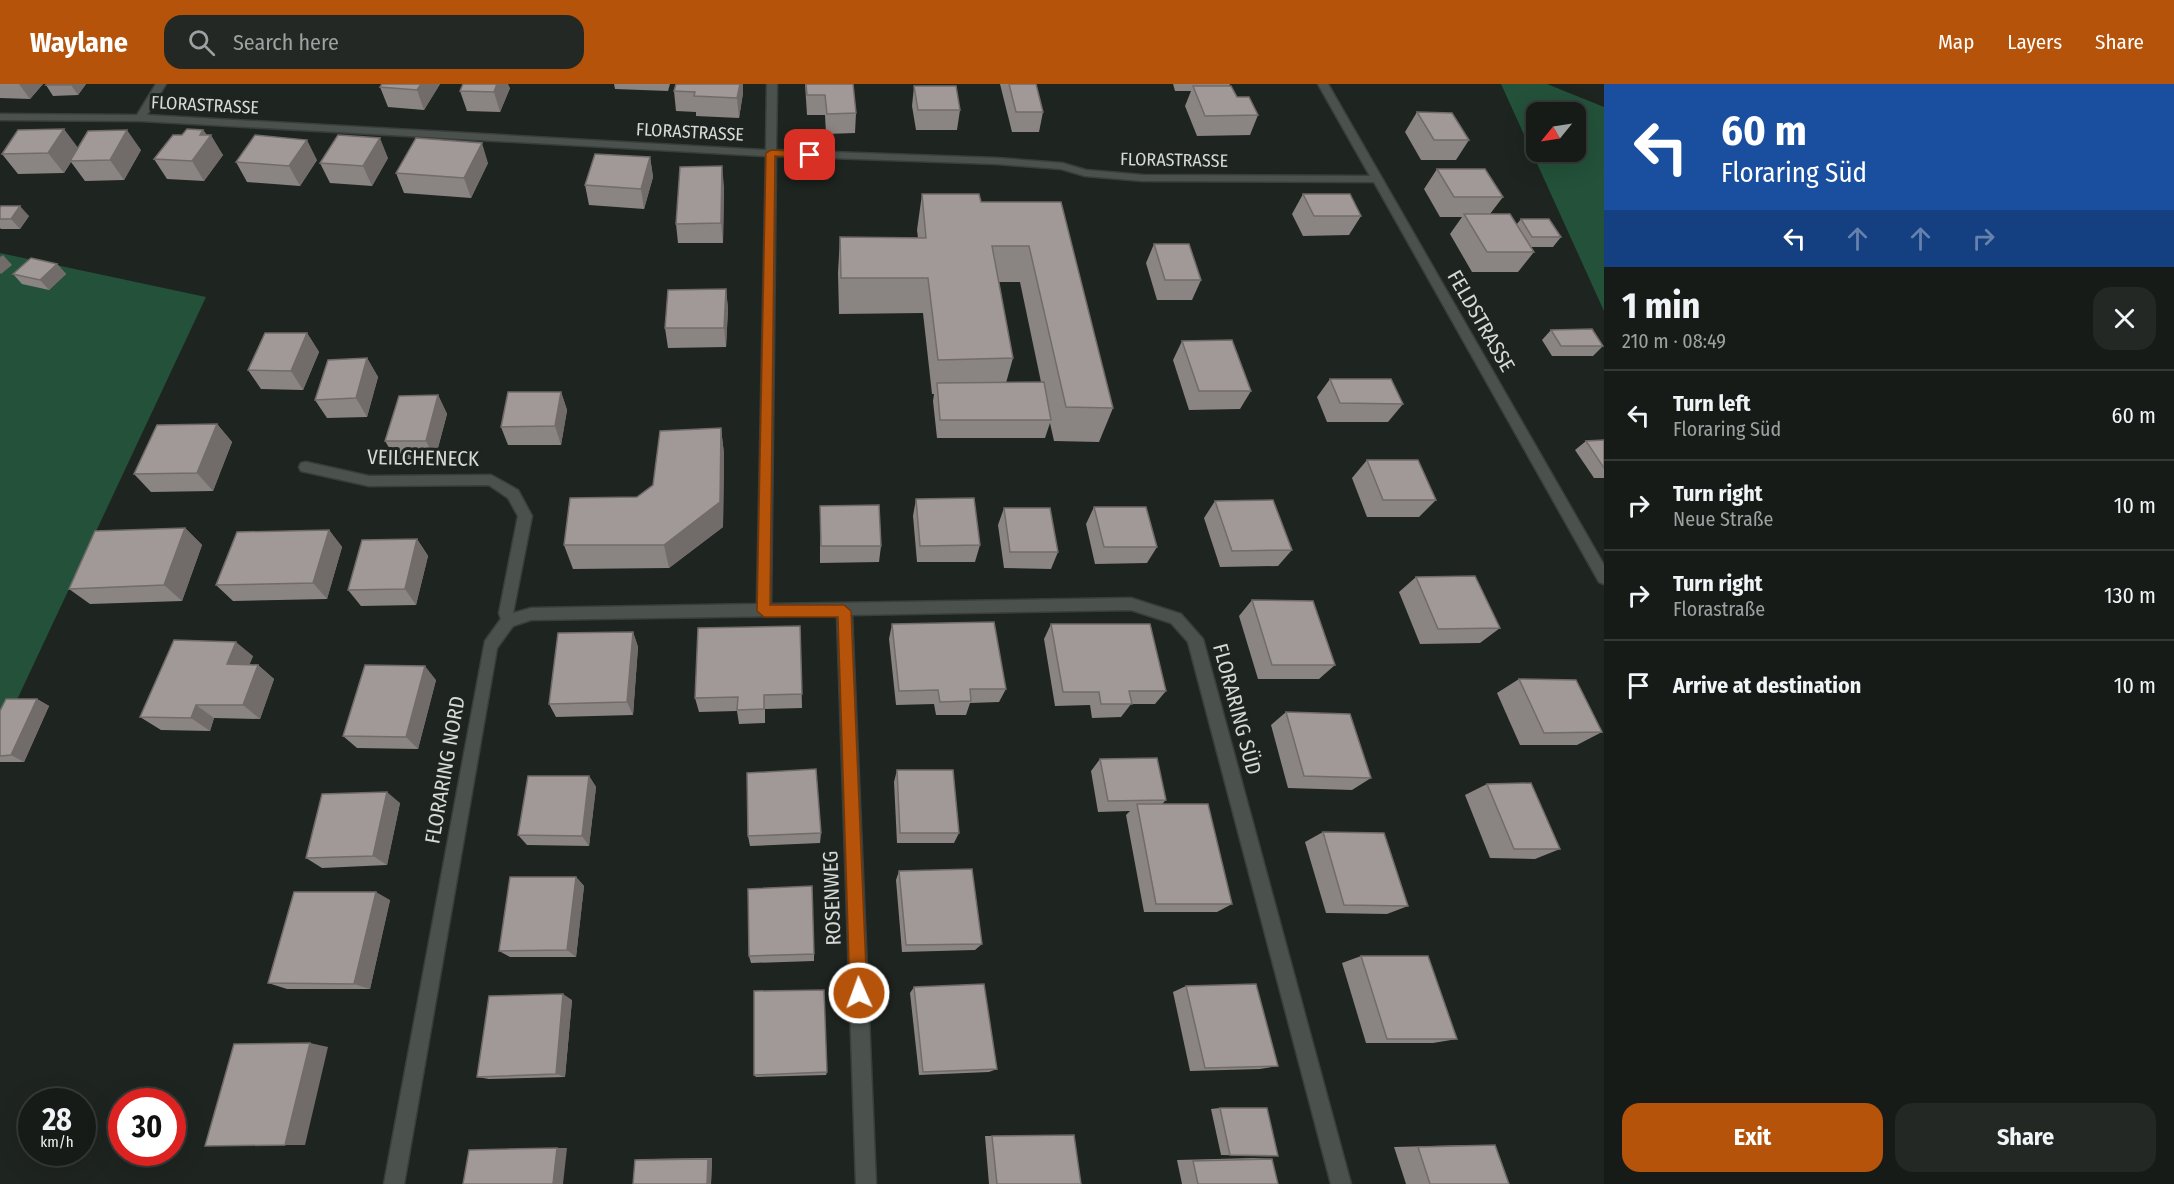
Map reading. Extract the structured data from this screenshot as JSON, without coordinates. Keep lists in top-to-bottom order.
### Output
{
  "streets": {
    "street": [
      "FLORASTRASSE",
      "FELDSTRASSE",
      "VEILCHENECK",
      "FLORARING SÜD",
      "FLORARING NORD",
      "ROSENWEG"
    ]
  },
  "crossings": [
    ["FLORASTRASSE", "FELDSTRASSE"],
    ["VEILCHENECK", "FLORARING NORD"],
    ["FLORARING SÜD", "ROSENWEG"]
  ],
  "north": "bottom left",
  "page": {
    "header": "Waylane",
    "search": "Search here",
    "nav": ["Map", "Layers", "Share"],
    "turn": ["60 m", "Floraring Süd"],
    "heading": ["1 min", "210 m · 08:49"],
    "list": [
      {
        "name": "Turn left",
        "note": "Floraring Süd",
        "value": "60 m"
      },
      {
        "name": "Turn right",
        "note": "Neue Straße",
        "value": "10 m"
      },
      {
        "name": "Turn right",
        "note": "Florastraße",
        "value": "130 m"
      },
      {
        "name": "Arrive at destination",
        "value": "10 m"
      }
    ],
    "speed": "28 km/h",
    "limit": "30",
    "buttons": ["Exit", "Share"]
  }
}
